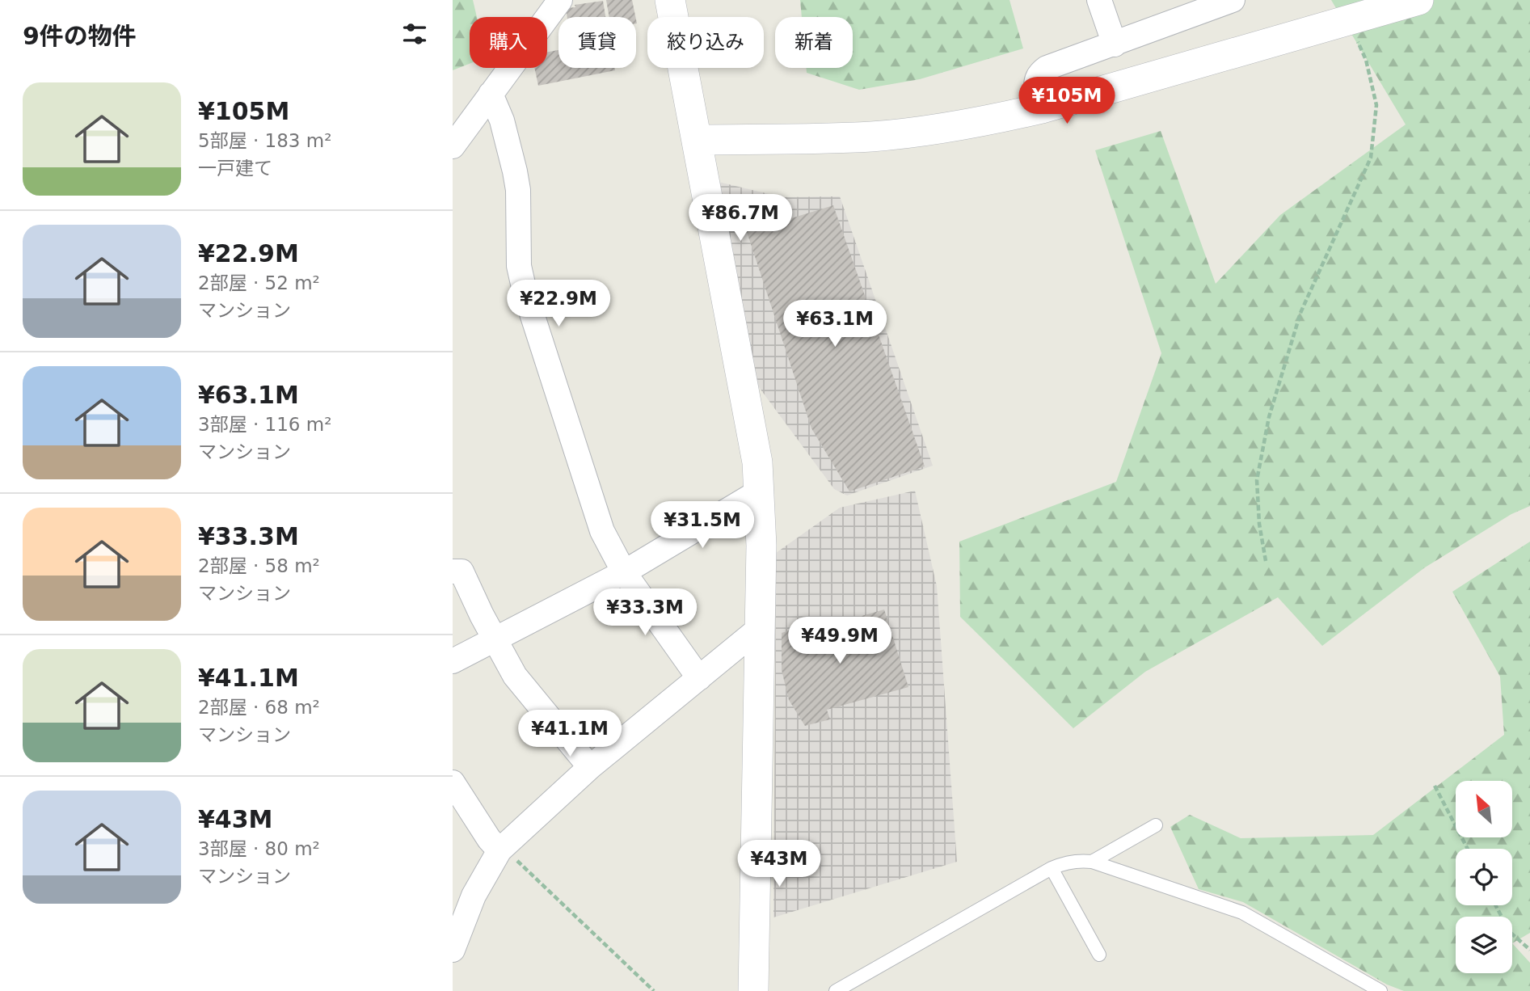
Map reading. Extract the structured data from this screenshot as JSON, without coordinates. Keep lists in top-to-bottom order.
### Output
{
  "north": "top left",
  "page": {
    "heading": "9件の物件",
    "chip": [
      "購入",
      "賃貸",
      "絞り込み",
      "新着"
    ],
    "list": [
      {
        "name": "¥105M",
        "note": "5部屋 · 183 m² · 一戸建て"
      },
      {
        "name": "¥22.9M",
        "note": "2部屋 · 52 m² · マンション"
      },
      {
        "name": "¥63.1M",
        "note": "3部屋 · 116 m² · マンション"
      },
      {
        "name": "¥33.3M",
        "note": "2部屋 · 58 m² · マンション"
      },
      {
        "name": "¥41.1M",
        "note": "2部屋 · 68 m² · マンション"
      },
      {
        "name": "¥43M",
        "note": "3部屋 · 80 m² · マンション"
      }
    ],
    "price": [
      "¥105M",
      "¥86.7M",
      "¥22.9M",
      "¥63.1M",
      "¥31.5M",
      "¥33.3M",
      "¥49.9M",
      "¥41.1M",
      "¥43M"
    ]
  }
}
